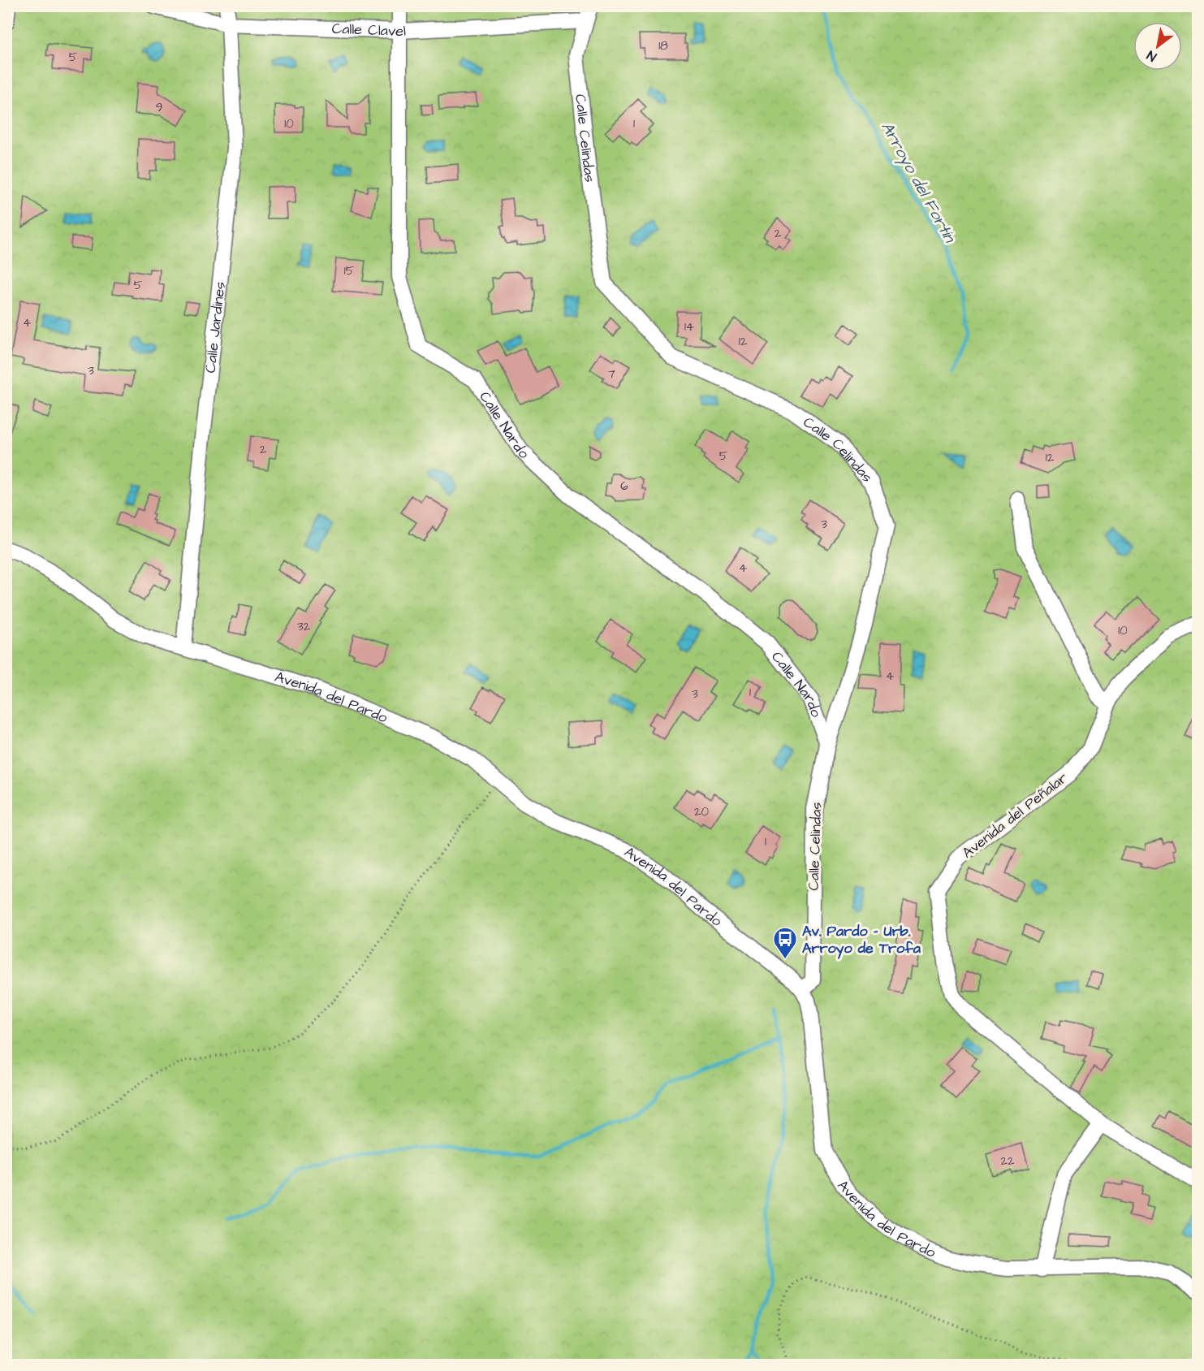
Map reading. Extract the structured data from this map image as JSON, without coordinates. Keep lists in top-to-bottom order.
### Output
{
  "streets": {
    "street": [
      "Calle Clavel",
      "Calle Celindas",
      "Calle Jardines",
      "Calle Nardo",
      "Avenida del Pardo",
      "Avenida del Peñalar"
    ]
  },
  "crossings": [
    ["Calle Clavel", "Calle Celindas"],
    ["Calle Clavel", "Calle Jardines"],
    ["Calle Clavel", "Calle Nardo"],
    ["Calle Celindas", "Calle Nardo"],
    ["Calle Celindas", "Avenida del Pardo"],
    ["Calle Jardines", "Avenida del Pardo"]
  ],
  "water": ["Arroyo del Fortín"],
  "places": {
    "bus stop": ["Av. Pardo - Urb. Arroyo de Trofa"]
  },
  "house_numbers": [
    "18",
    "5",
    "9",
    "10",
    "1",
    "2",
    "15",
    "5",
    "4",
    "14",
    "12",
    "3",
    "7",
    "2",
    "5",
    "12",
    "6",
    "3",
    "4",
    "32",
    "10",
    "4",
    "1",
    "3",
    "20",
    "1",
    "22"
  ],
  "north": "bottom left"
}
